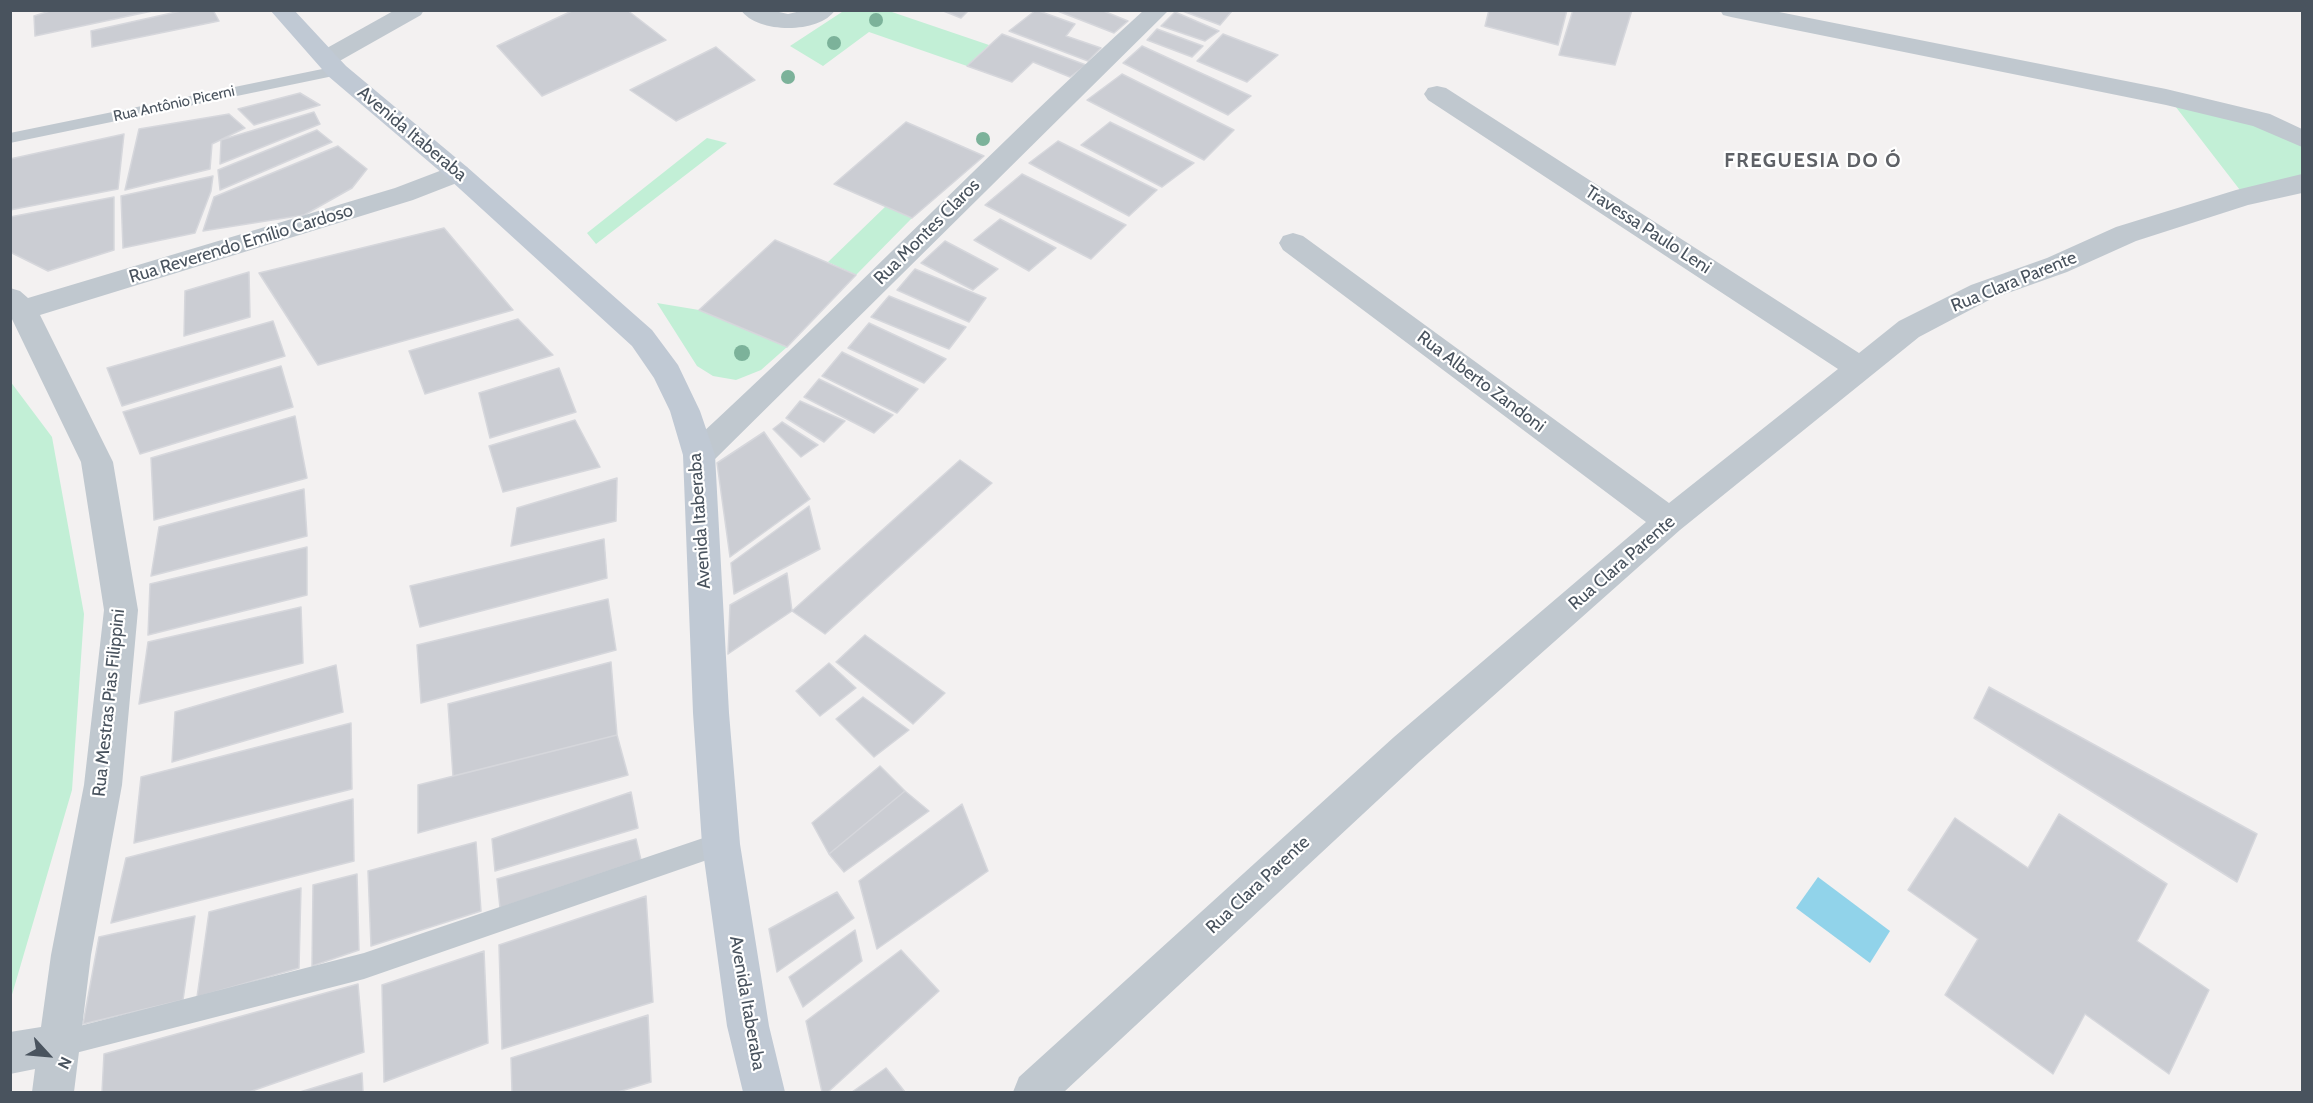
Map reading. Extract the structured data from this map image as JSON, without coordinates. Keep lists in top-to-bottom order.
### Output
{
  "streets": {
    "main road": ["Avenida Itaberaba"],
    "street": [
      "Travessa Paulo Leni",
      "Rua Montes Claros",
      "Rua Reverendo Emílio Cardoso",
      "Rua Clara Parente",
      "Rua Alberto Zandoni",
      "Rua Mestras Pias Filippini"
    ],
    "lane": ["Rua Antônio Picerni"]
  },
  "crossings": [
    ["Rua Antônio Picerni", "Avenida Itaberaba"],
    ["Avenida Itaberaba", "Rua Montes Claros"],
    ["Avenida Itaberaba", "Rua Reverendo Emílio Cardoso"],
    ["Travessa Paulo Leni", "Rua Clara Parente"],
    ["Rua Reverendo Emílio Cardoso", "Rua Mestras Pias Filippini"],
    ["Rua Clara Parente", "Rua Alberto Zandoni"]
  ],
  "districts": ["FREGUESIA DO Ó"],
  "north": "bottom right"
}
